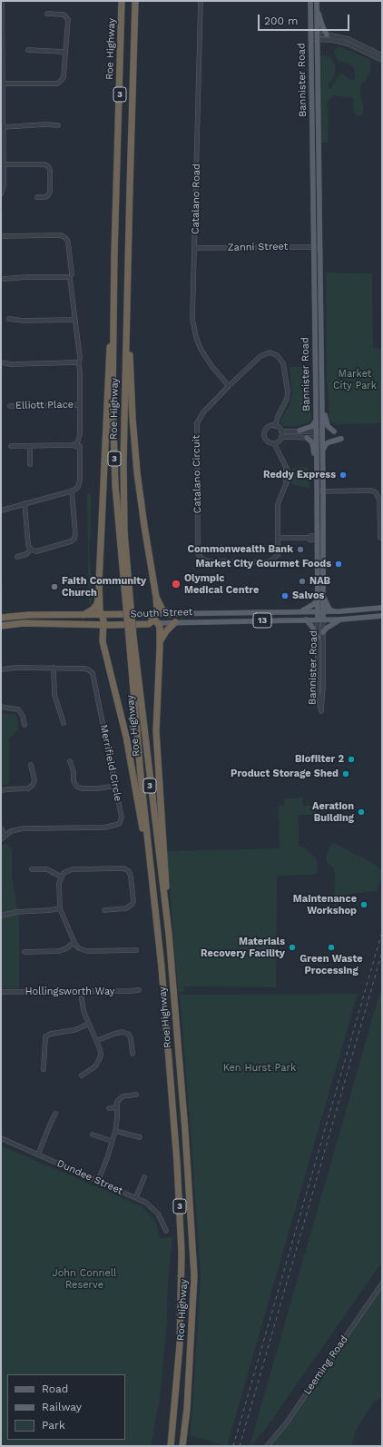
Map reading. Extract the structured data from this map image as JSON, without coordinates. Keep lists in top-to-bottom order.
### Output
{
  "streets": {
    "highway": [
      "Roe Highway",
      "3",
      "South Street",
      "13"
    ],
    "main road": ["Bannister Road"],
    "street": [
      "Catalano Road",
      "Zanni Street",
      "Elliott Place",
      "Catalano Circuit",
      "Merrifield Circle",
      "Hollingsworth Way",
      "Dundee Street",
      "Leeming Road"
    ]
  },
  "crossings": [
    ["Bannister Road", "Zanni Street"],
    ["Bannister Road", "South Street"],
    ["Bannister Road", "13"],
    ["Catalano Road", "Zanni Street"],
    ["Catalano Road", "Catalano Circuit"],
    ["South Street", "13"]
  ],
  "parks": ["Market City Park", "Ken Hurst Park", "John Connell Reserve"],
  "places": [
    "Reddy Express",
    "Commonwealth Bank",
    "Market City Gourmet Foods",
    "NAB",
    "Olympic Medical Centre",
    "Faith Community Church",
    "Salvos",
    "Biofilter 2",
    "Product Storage Shed",
    "Aeration Building",
    "Maintenance Workshop",
    "Materials Recovery Facility",
    "Green Waste Processing"
  ],
  "legend": ["Road", "Railway", "Park"],
  "scale_bar": "200 m"
}
